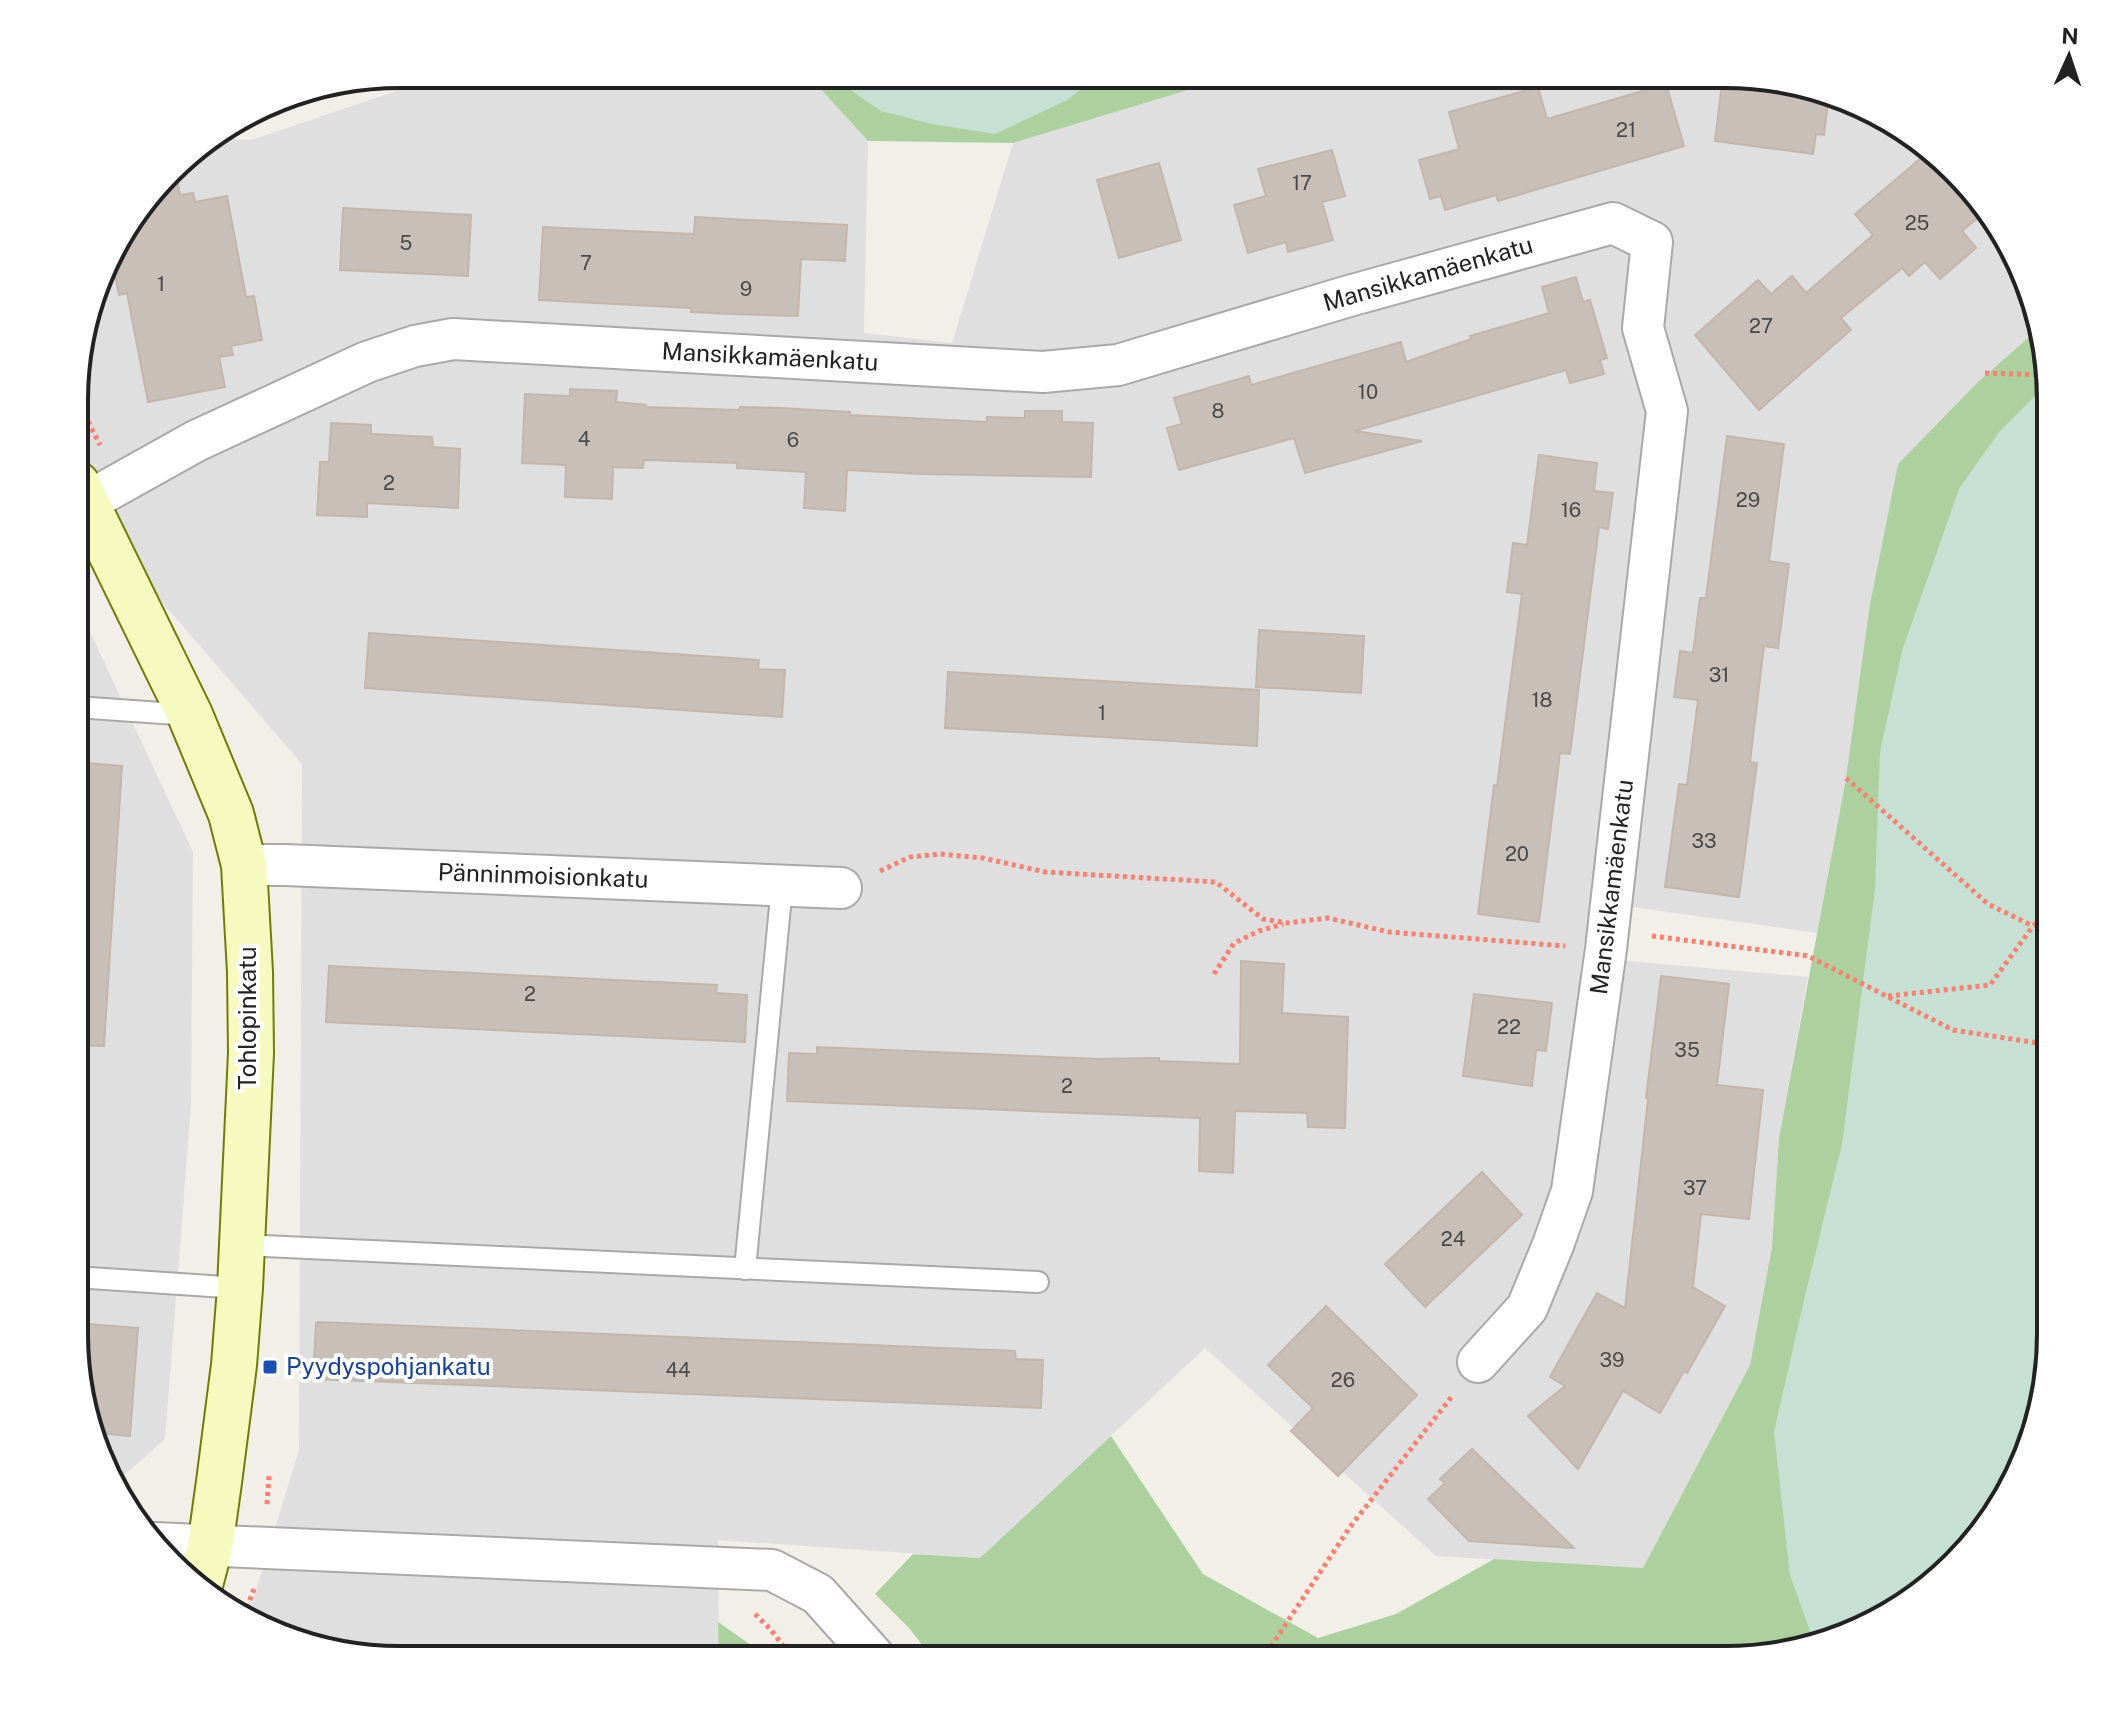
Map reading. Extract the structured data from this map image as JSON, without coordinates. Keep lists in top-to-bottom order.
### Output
{
  "streets": {
    "street": ["Mansikkamäenkatu", "Pänninmoisionkatu", "Tohlopinkatu"]
  },
  "crossings": [
    ["Pänninmoisionkatu", "Tohlopinkatu"]
  ],
  "places": {
    "transit": ["Pyydyspohjankatu"]
  },
  "house_numbers": [
    "21",
    "17",
    "25",
    "5",
    "7",
    "1",
    "9",
    "27",
    "10",
    "8",
    "4",
    "6",
    "2",
    "29",
    "16",
    "31",
    "18",
    "1",
    "33",
    "20",
    "2",
    "22",
    "35",
    "2",
    "37",
    "24",
    "39",
    "44",
    "26"
  ],
  "north": "top"
}
